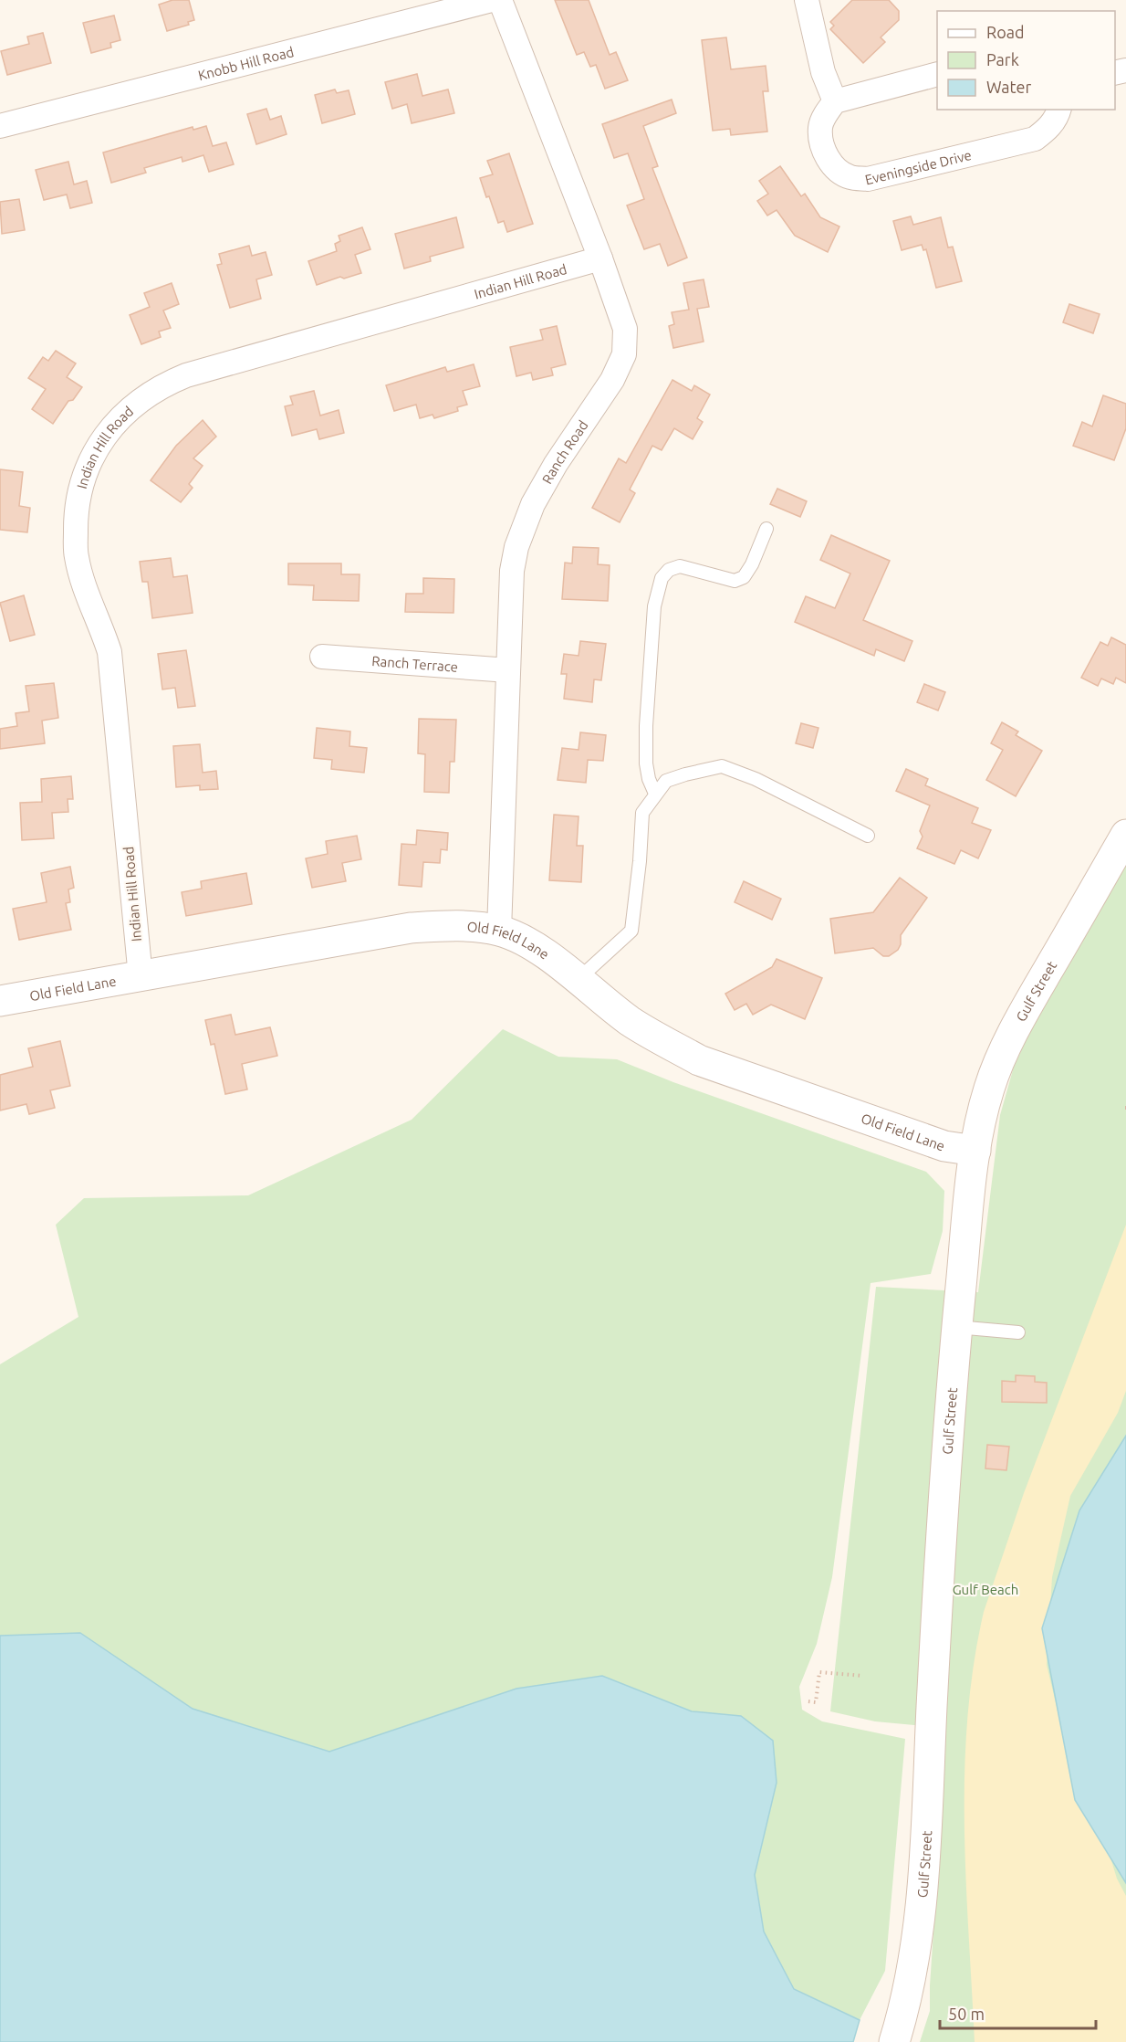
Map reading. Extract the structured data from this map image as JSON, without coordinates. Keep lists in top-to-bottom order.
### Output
{
  "streets": {
    "main road": ["Old Field Lane", "Gulf Street"],
    "street": [
      "Knobb Hill Road",
      "Eveningside Drive",
      "Indian Hill Road",
      "Ranch Road",
      "Ranch Terrace"
    ]
  },
  "crossings": [
    ["Indian Hill Road", "Ranch Road"],
    ["Indian Hill Road", "Old Field Lane"],
    ["Ranch Road", "Ranch Terrace"],
    ["Ranch Road", "Old Field Lane"],
    ["Old Field Lane", "Gulf Street"]
  ],
  "parks": ["Gulf Beach"],
  "legend": ["Road", "Park", "Water"],
  "scale_bar": "50 m"
}
